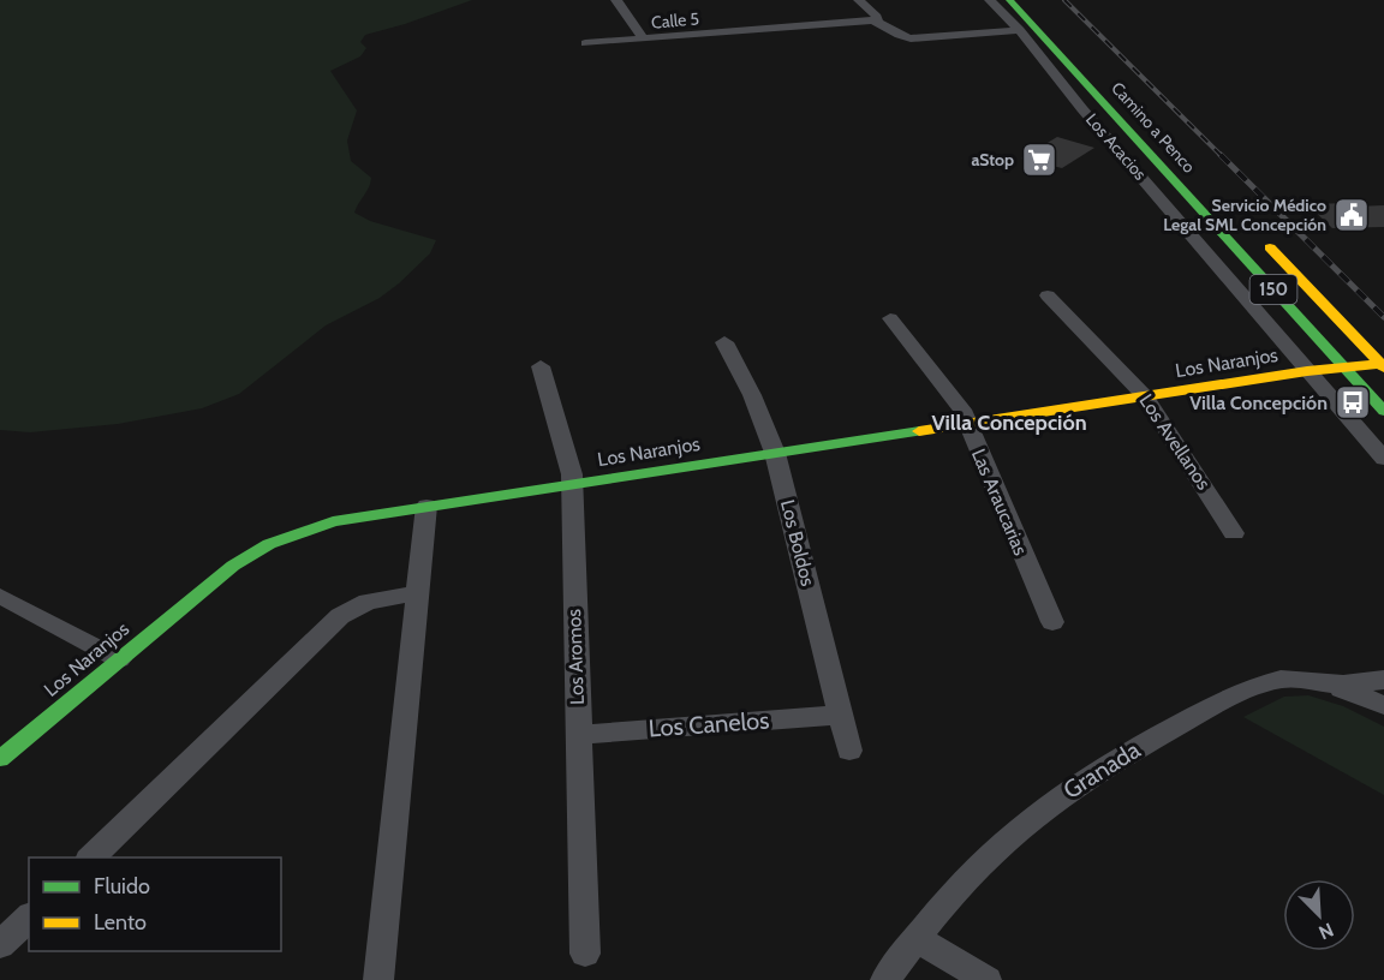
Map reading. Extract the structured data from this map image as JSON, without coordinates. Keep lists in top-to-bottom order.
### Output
{
  "streets": {
    "main road": ["Camino a Penco", "150", "Los Naranjos"],
    "street": [
      "Calle 5",
      "Los Acacios",
      "Los Avellanos",
      "Las Araucarias",
      "Los Boldos",
      "Los Aromos",
      "Los Canelos",
      "Granada"
    ]
  },
  "crossings": [
    ["Camino a Penco", "Los Naranjos"],
    ["Los Acacios", "Los Naranjos"],
    ["150", "Los Naranjos"],
    ["Los Naranjos", "Los Avellanos"],
    ["Los Naranjos", "Las Araucarias"],
    ["Los Naranjos", "Los Boldos"],
    ["Los Naranjos", "Los Aromos"],
    ["Los Boldos", "Los Canelos"],
    ["Los Aromos", "Los Canelos"]
  ],
  "districts": ["Villa Concepción"],
  "places": {
    "supermarket": ["aStop"],
    "public building": ["Servicio Médico Legal SML Concepción"],
    "bus stop": ["Villa Concepción"]
  },
  "legend": ["Fluido", "Lento"],
  "north": "bottom right"
}
